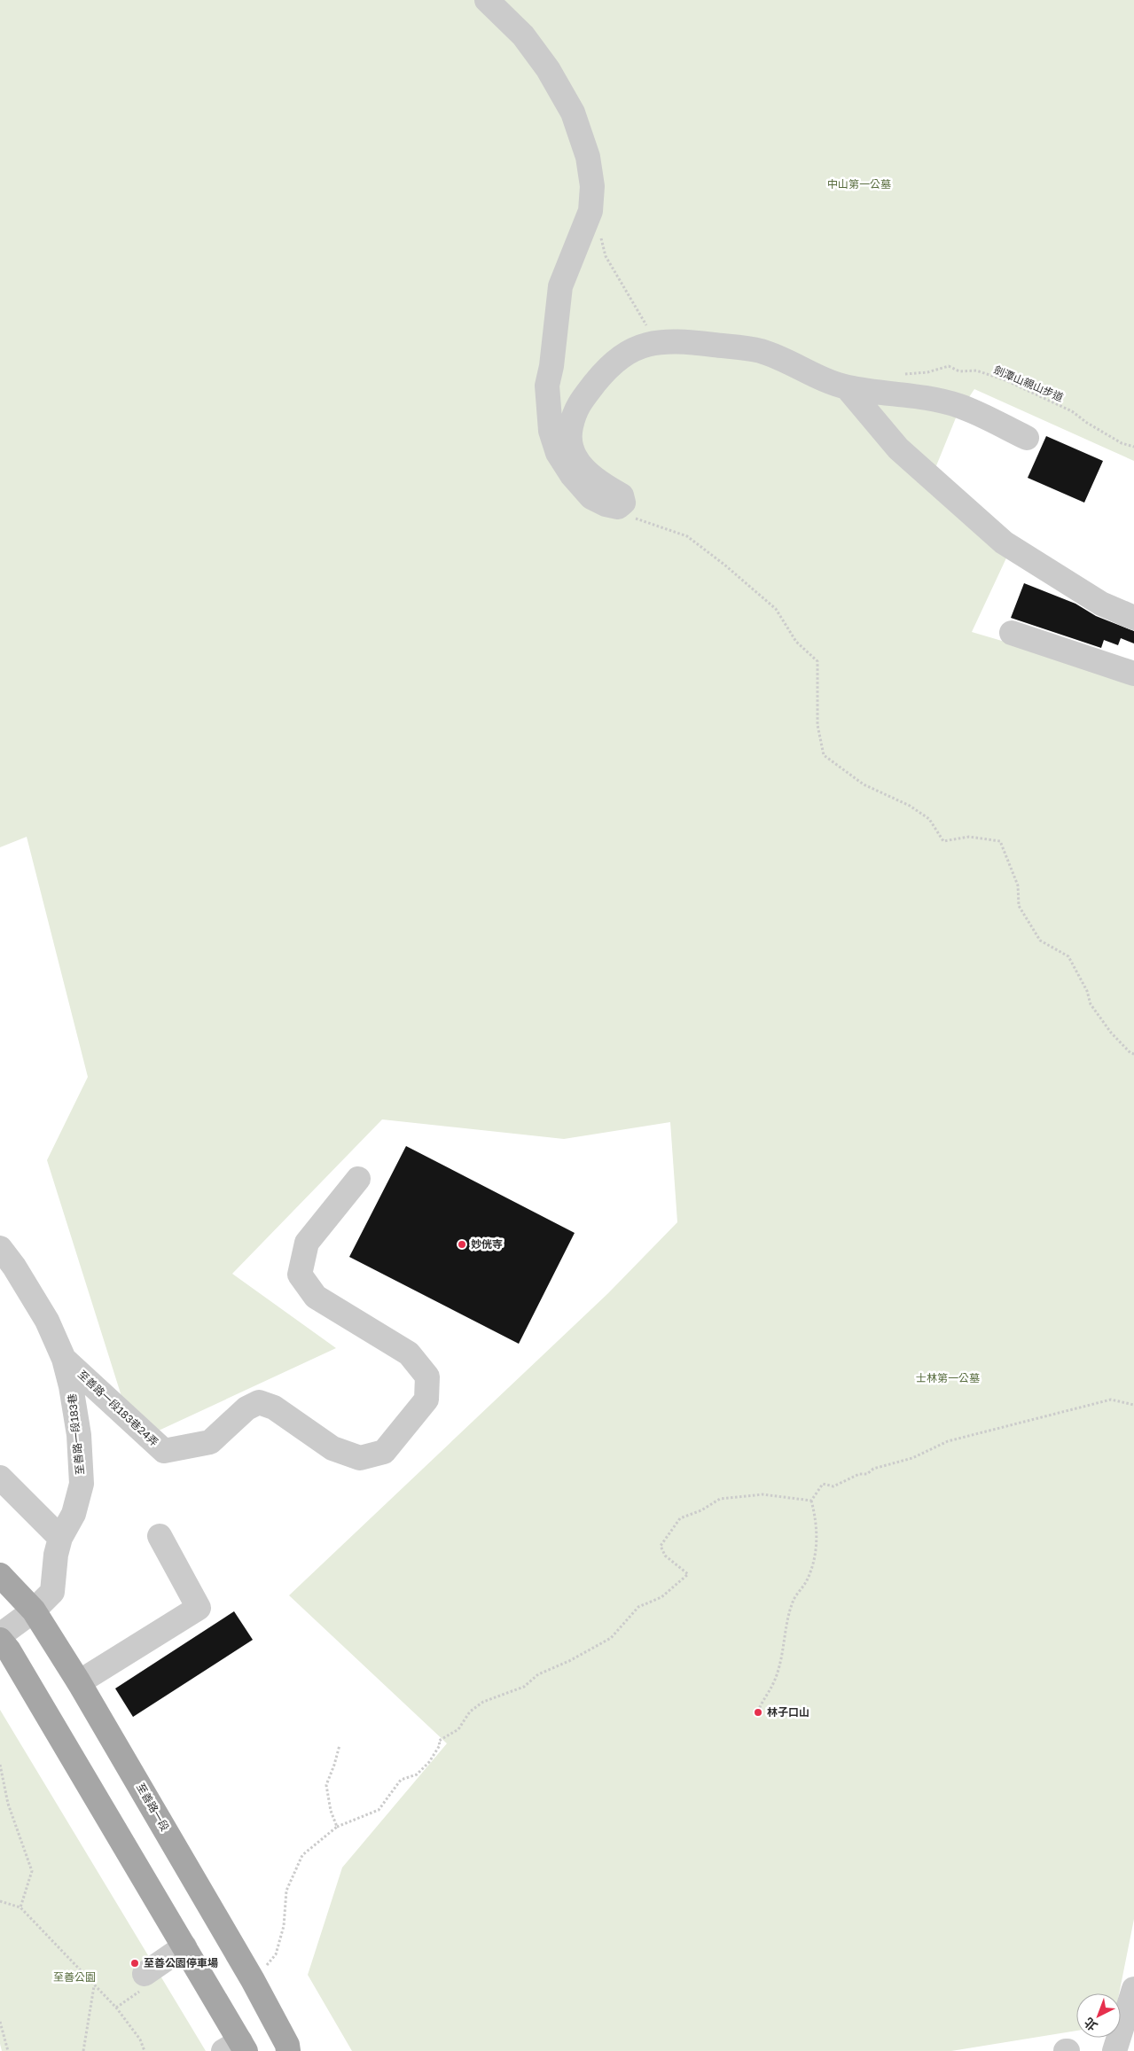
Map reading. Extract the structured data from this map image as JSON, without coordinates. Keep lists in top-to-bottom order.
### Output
{
  "streets": {
    "main road": ["至善路一段"],
    "lane": ["至善路一段183巷24弄", "至善路一段183巷"],
    "path": ["劍潭山親山步道"]
  },
  "crossings": [
    ["至善路一段183巷24弄", "至善路一段183巷"],
    ["至善路一段183巷", "至善路一段"]
  ],
  "parks": ["中山第一公墓", "士林第一公墓", "至善公園"],
  "places": ["妙侊寺", "林子口山", "至善公園停車場"],
  "north": "bottom left"
}
